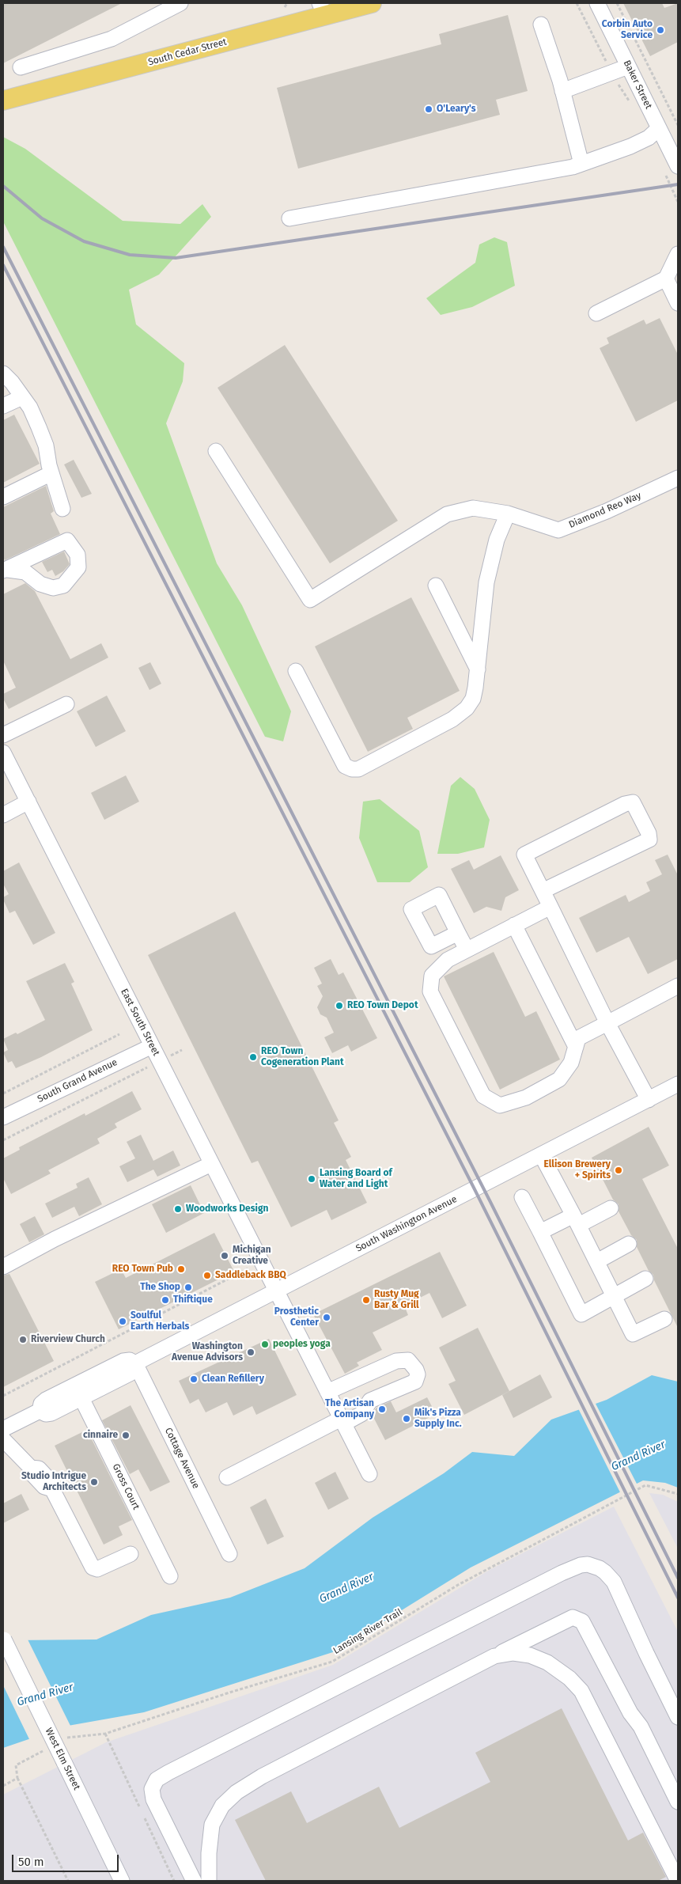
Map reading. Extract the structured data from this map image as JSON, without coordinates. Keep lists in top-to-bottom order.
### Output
{
  "streets": {
    "main road": ["South Cedar Street"],
    "street": [
      "Baker Street",
      "Diamond Reo Way",
      "East South Street",
      "South Grand Avenue",
      "South Washington Avenue",
      "Cottage Avenue",
      "Gross Court",
      "West Elm Street"
    ],
    "path": ["Lansing River Trail"]
  },
  "crossings": [
    ["East South Street", "South Grand Avenue"],
    ["East South Street", "South Washington Avenue"],
    ["South Washington Avenue", "Cottage Avenue"],
    ["South Washington Avenue", "Gross Court"]
  ],
  "water": ["Grand River"],
  "places": [
    "Corbin Auto Service",
    "O'Leary's",
    "REO Town Depot",
    "REO Town Cogeneration Plant",
    "Ellison Brewery + Spirits",
    "Lansing Board of Water and Light",
    "Woodworks Design",
    "Michigan Creative",
    "REO Town Pub",
    "Saddleback BBQ",
    "The Shop",
    "Thiftique",
    "Rusty Mug Bar & Grill",
    "Prosthetic Center",
    "Soulful Earth Herbals",
    "Riverview Church",
    "peoples yoga",
    "Washington Avenue Advisors",
    "Clean Refillery",
    "The Artisan Company",
    "Mik's Pizza Supply Inc.",
    "cinnaire",
    "Studio Intrigue Architects"
  ],
  "scale_bar": "50 m"
}
